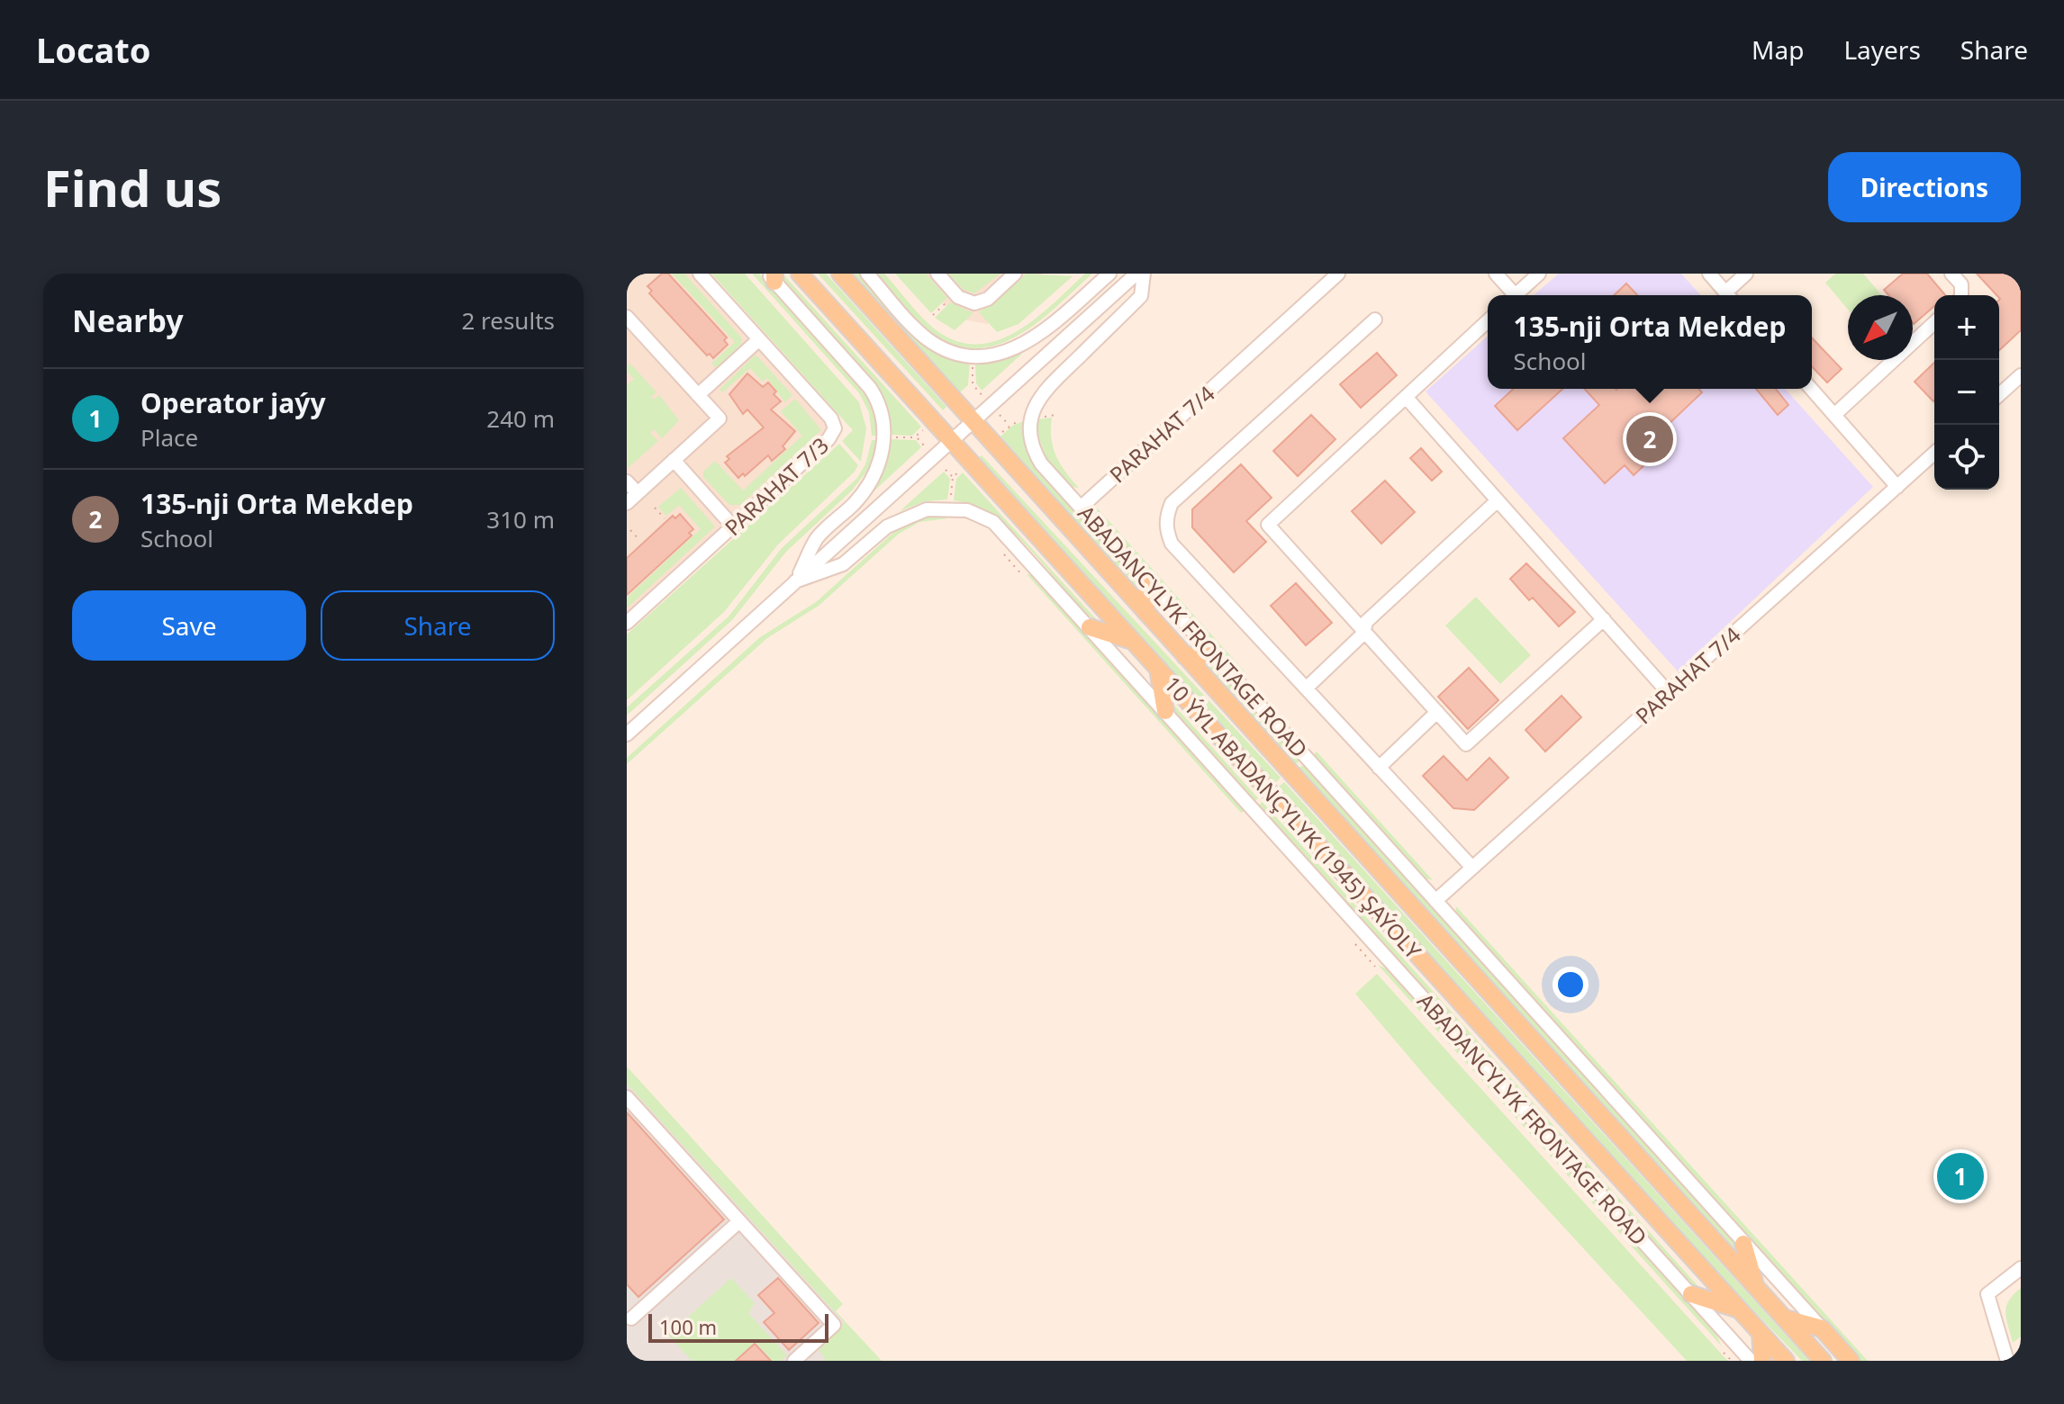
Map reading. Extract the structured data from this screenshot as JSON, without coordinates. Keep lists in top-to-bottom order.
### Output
{
  "streets": {
    "main road": ["10 ÝYL ABADANÇYLYK (1945) ŞAÝOLY"],
    "street": ["PARAHAT 7/4", "PARAHAT 7/3", "ABADANCYLYK FRONTAGE ROAD"]
  },
  "crossings": [
    ["PARAHAT 7/4", "ABADANCYLYK FRONTAGE ROAD"]
  ],
  "scale_bar": "100 m",
  "north": "bottom left",
  "page": {
    "header": "Locato",
    "nav": ["Map", "Layers", "Share"],
    "buttons": [
      "Directions",
      ["Save", "Share"]
    ],
    "title": "Find us",
    "heading": ["Nearby", "2 results"],
    "map_buttons": ["+", "−"],
    "popup": ["135-nji Orta Mekdep", "School"],
    "list": [
      {
        "mark": "1",
        "name": "Operator jaýy",
        "note": "Place",
        "value": "240 m"
      },
      {
        "mark": "2",
        "name": "135-nji Orta Mekdep",
        "note": "School",
        "value": "310 m"
      }
    ],
    "pins": ["2", "1"],
    "scale": "100 m"
  }
}
